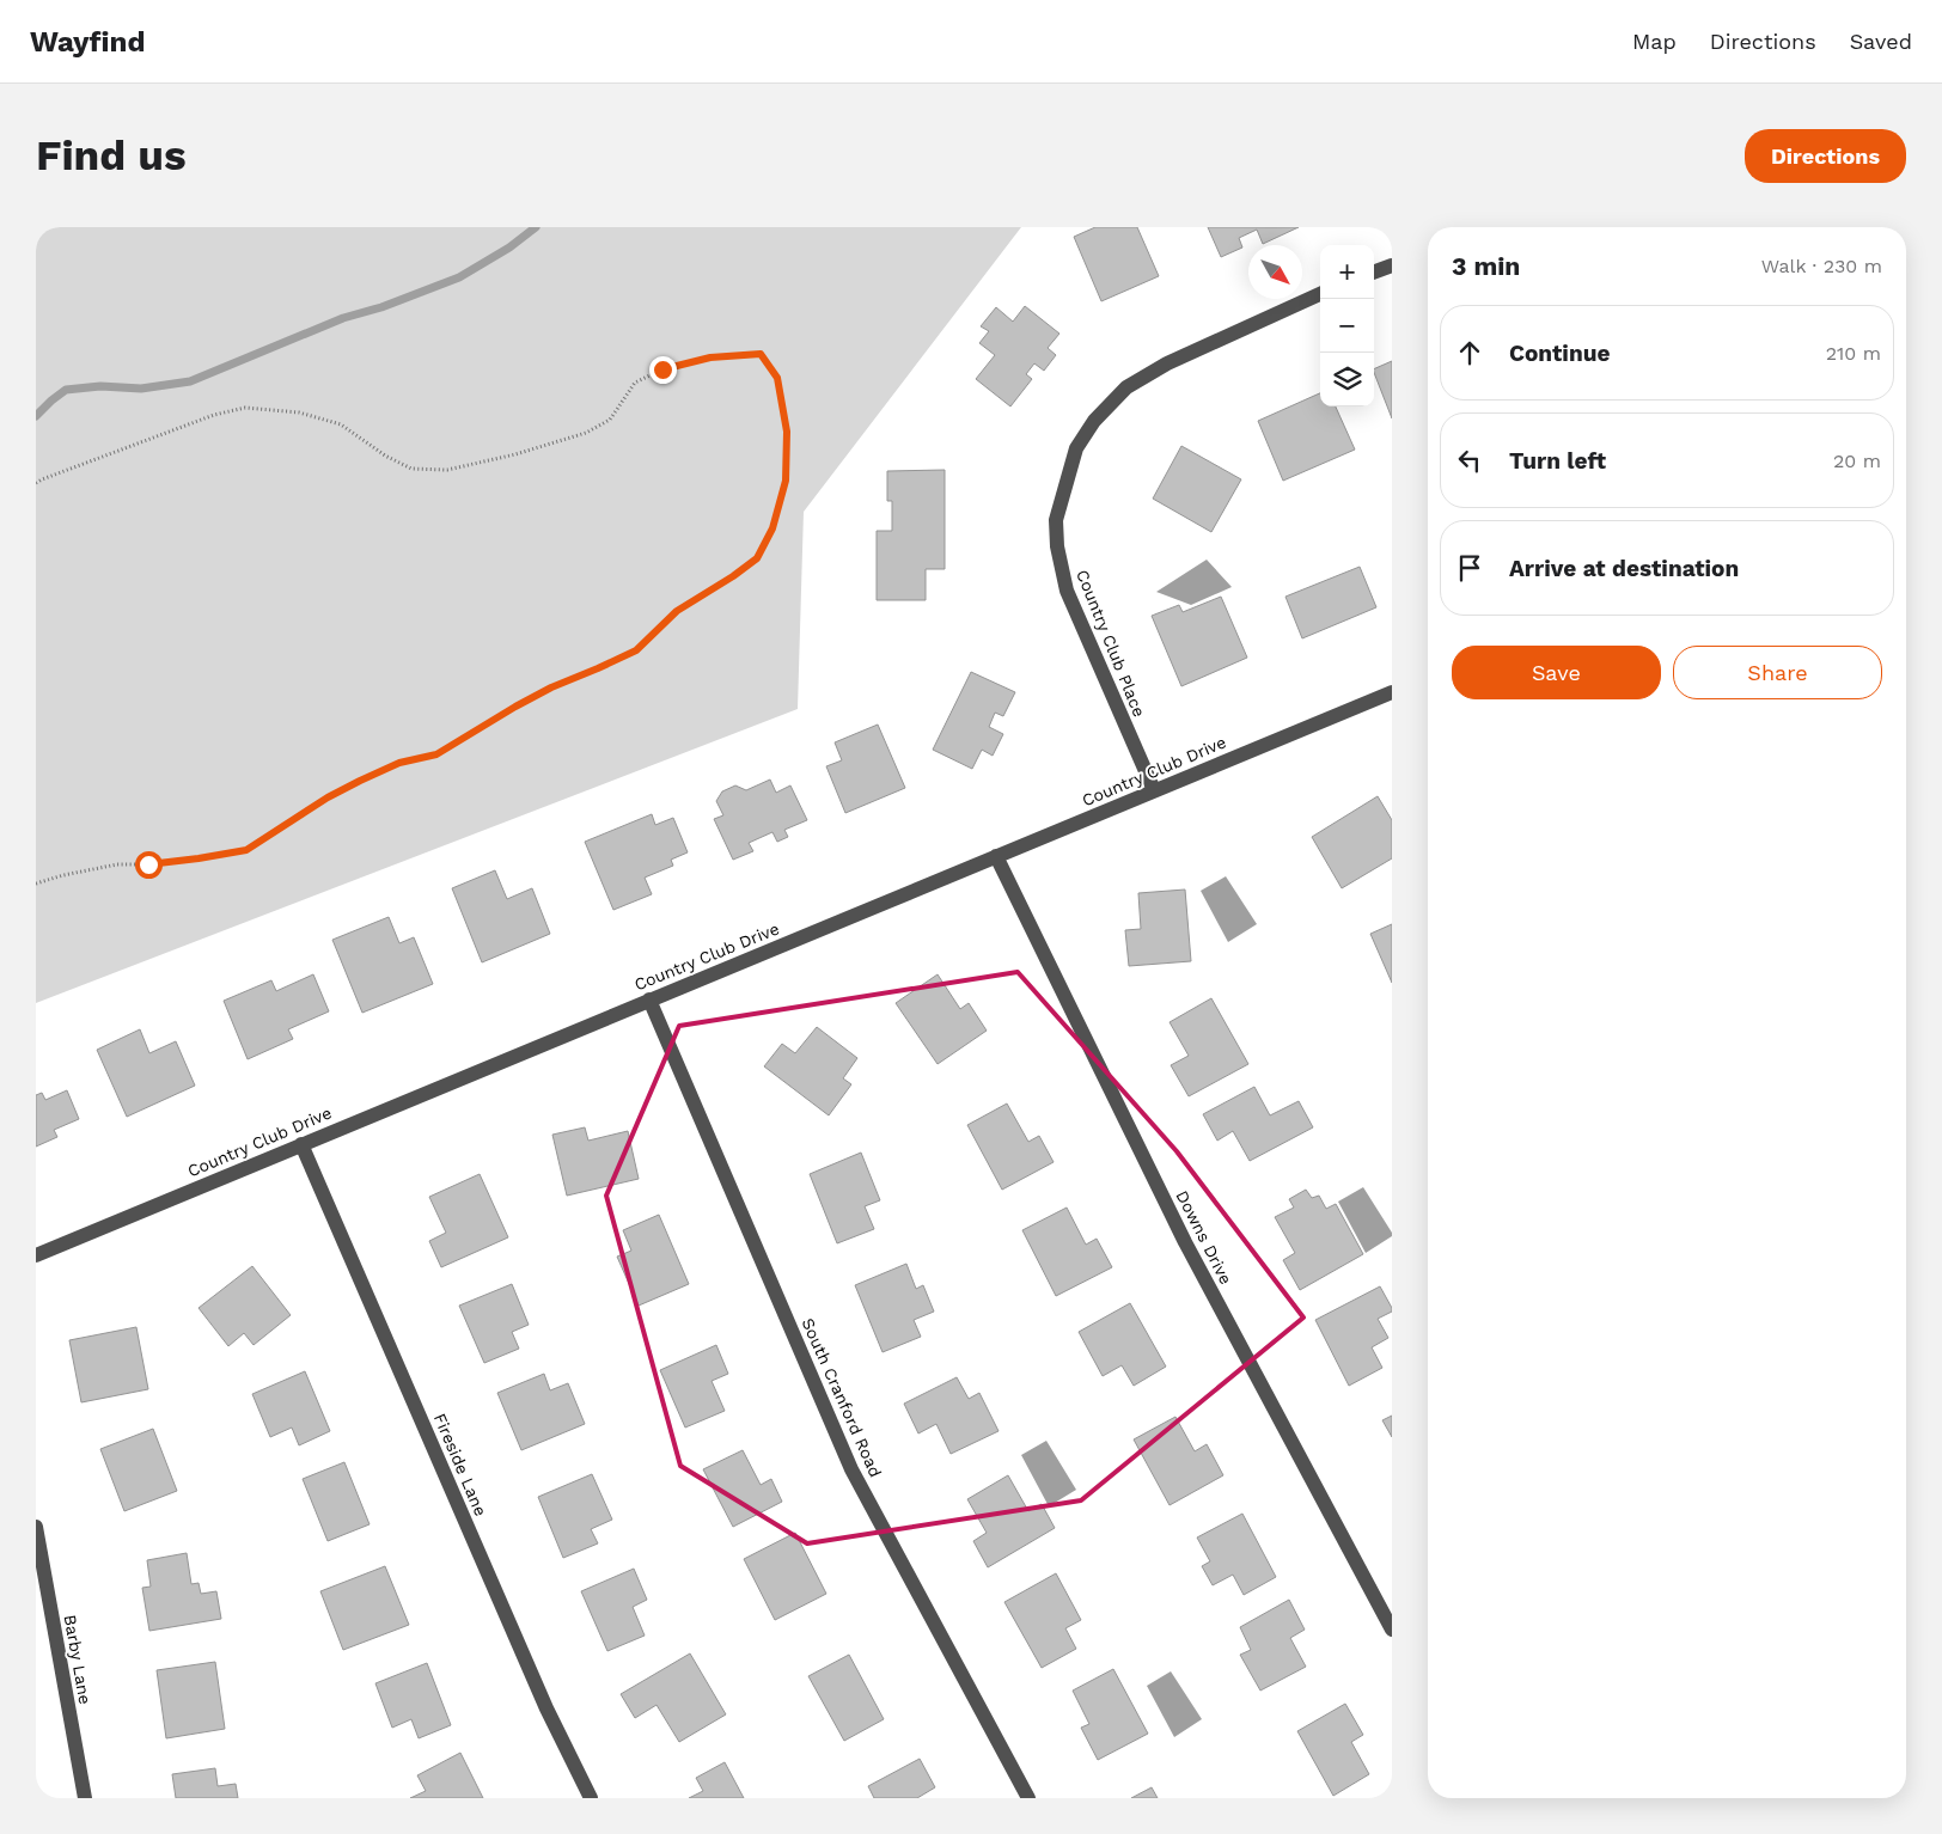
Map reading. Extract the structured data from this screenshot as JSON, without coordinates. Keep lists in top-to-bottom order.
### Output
{
  "streets": {
    "street": [
      "Country Club Place",
      "Country Club Drive",
      "Downs Drive",
      "South Cranford Road",
      "Fireside Lane",
      "Barby Lane"
    ]
  },
  "crossings": [
    ["Country Club Place", "Country Club Drive"],
    ["Country Club Drive", "Downs Drive"],
    ["Country Club Drive", "South Cranford Road"],
    ["Country Club Drive", "Fireside Lane"]
  ],
  "north": "bottom right",
  "page": {
    "header": "Wayfind",
    "nav": ["Map", "Directions", "Saved"],
    "buttons": [
      "Directions",
      ["Save", "Share"]
    ],
    "title": "Find us",
    "heading": ["3 min", "Walk · 230 m"],
    "map_buttons": ["+", "−"],
    "list": [
      ["Continue", "210 m"],
      ["Turn left", "20 m"],
      "Arrive at destination"
    ]
  }
}
